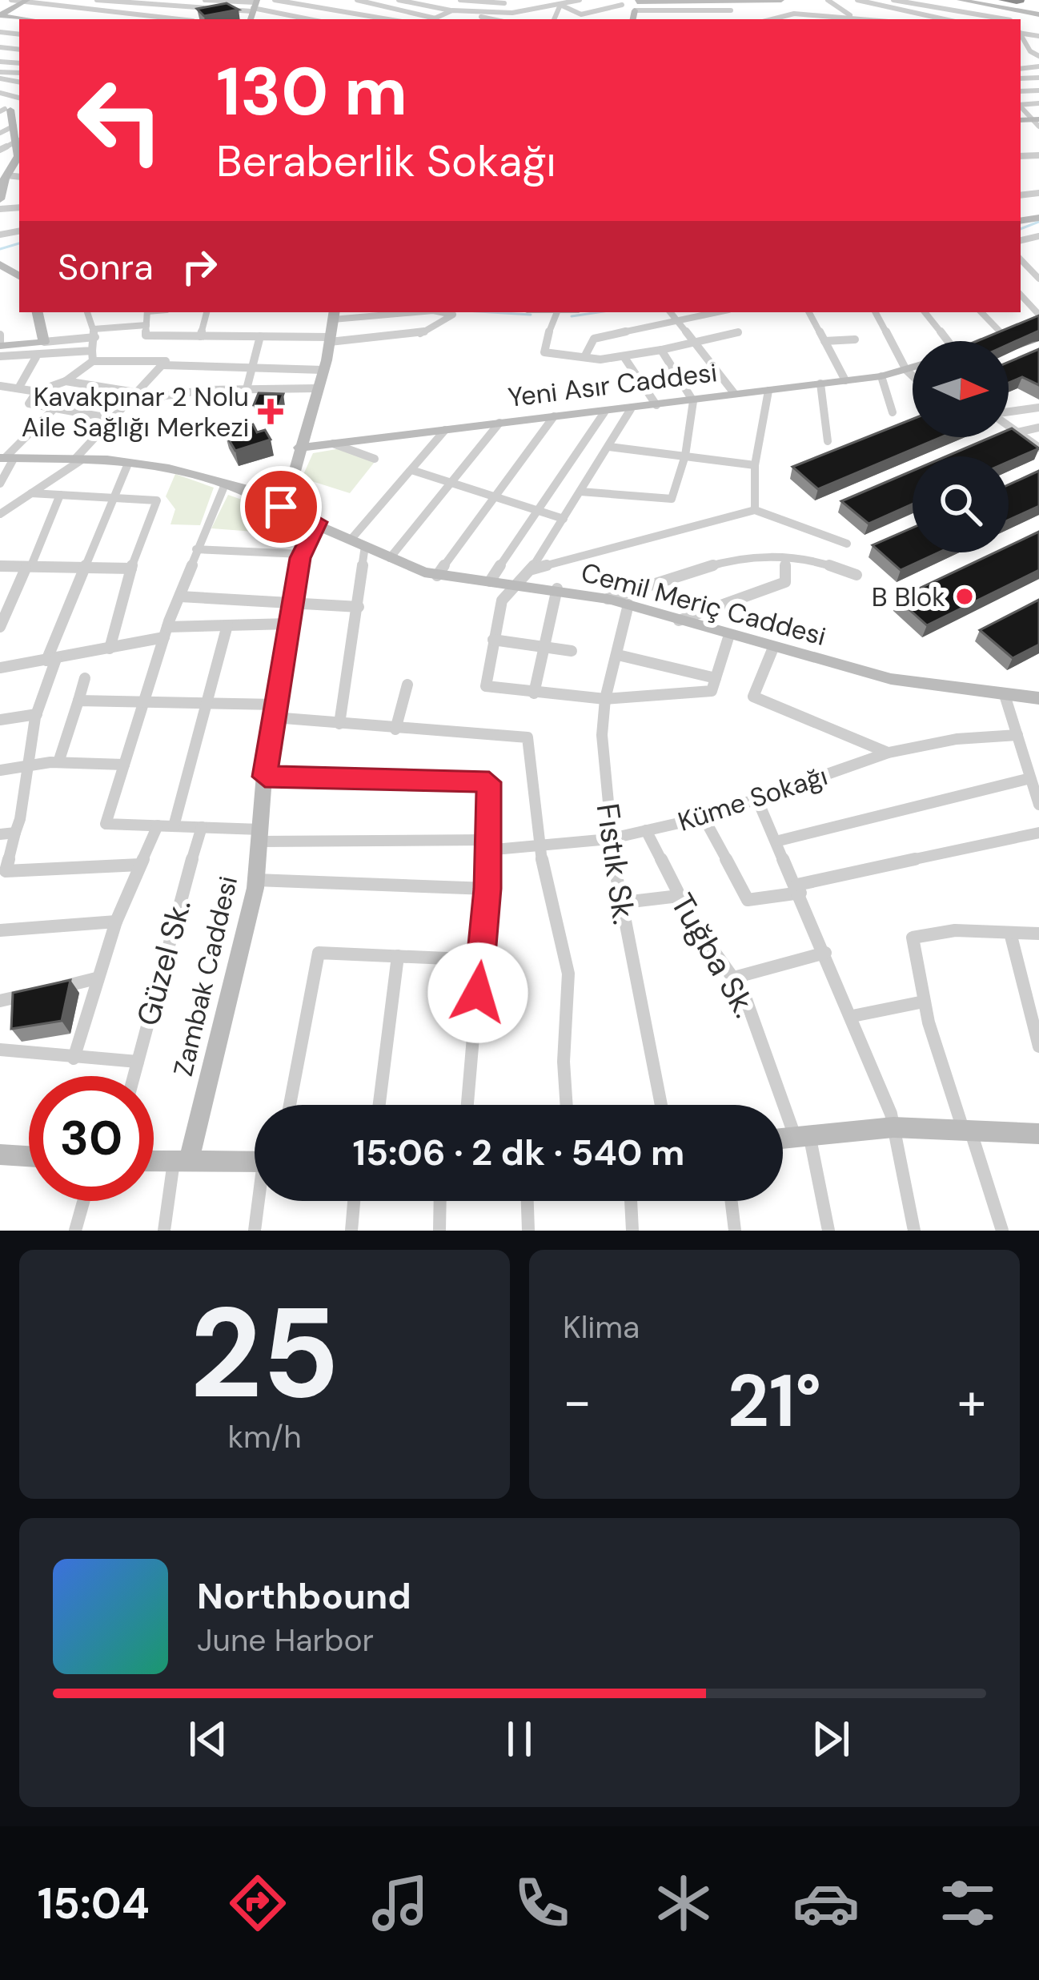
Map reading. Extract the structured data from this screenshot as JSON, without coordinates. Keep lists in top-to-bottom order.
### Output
{
  "streets": {
    "street": [
      "Yeni Asır Caddesi",
      "Cemil Meriç Caddesi",
      "Küme Sokağı",
      "Fıstık Sk.",
      "Tuğba Sk.",
      "Güzel Sk.",
      "Zambak Caddesi"
    ]
  },
  "crossings": [
    ["Cemil Meriç Caddesi", "Fıstık Sk."],
    ["Cemil Meriç Caddesi", "Zambak Caddesi"],
    ["Küme Sokağı", "Fıstık Sk."],
    ["Küme Sokağı", "Tuğba Sk."],
    ["Küme Sokağı", "Güzel Sk."],
    ["Küme Sokağı", "Zambak Caddesi"]
  ],
  "places": {
    "health": ["Kavakpınar 2 Nolu Aile Sağlığı Merkezi"],
    "other": ["B Blok"]
  },
  "north": "right",
  "page": {
    "turn": ["130 m", "Beraberlik Sokağı"],
    "then": "Sonra",
    "limit": "30",
    "trip": "15:06 · 2 dk · 540 m",
    "tile": [
      ["25", "km/h"],
      "Klima"
    ],
    "heat": ["−", "21°", "+"],
    "song": ["Northbound", "June Harbor"],
    "tabs": "15:04"
  }
}
